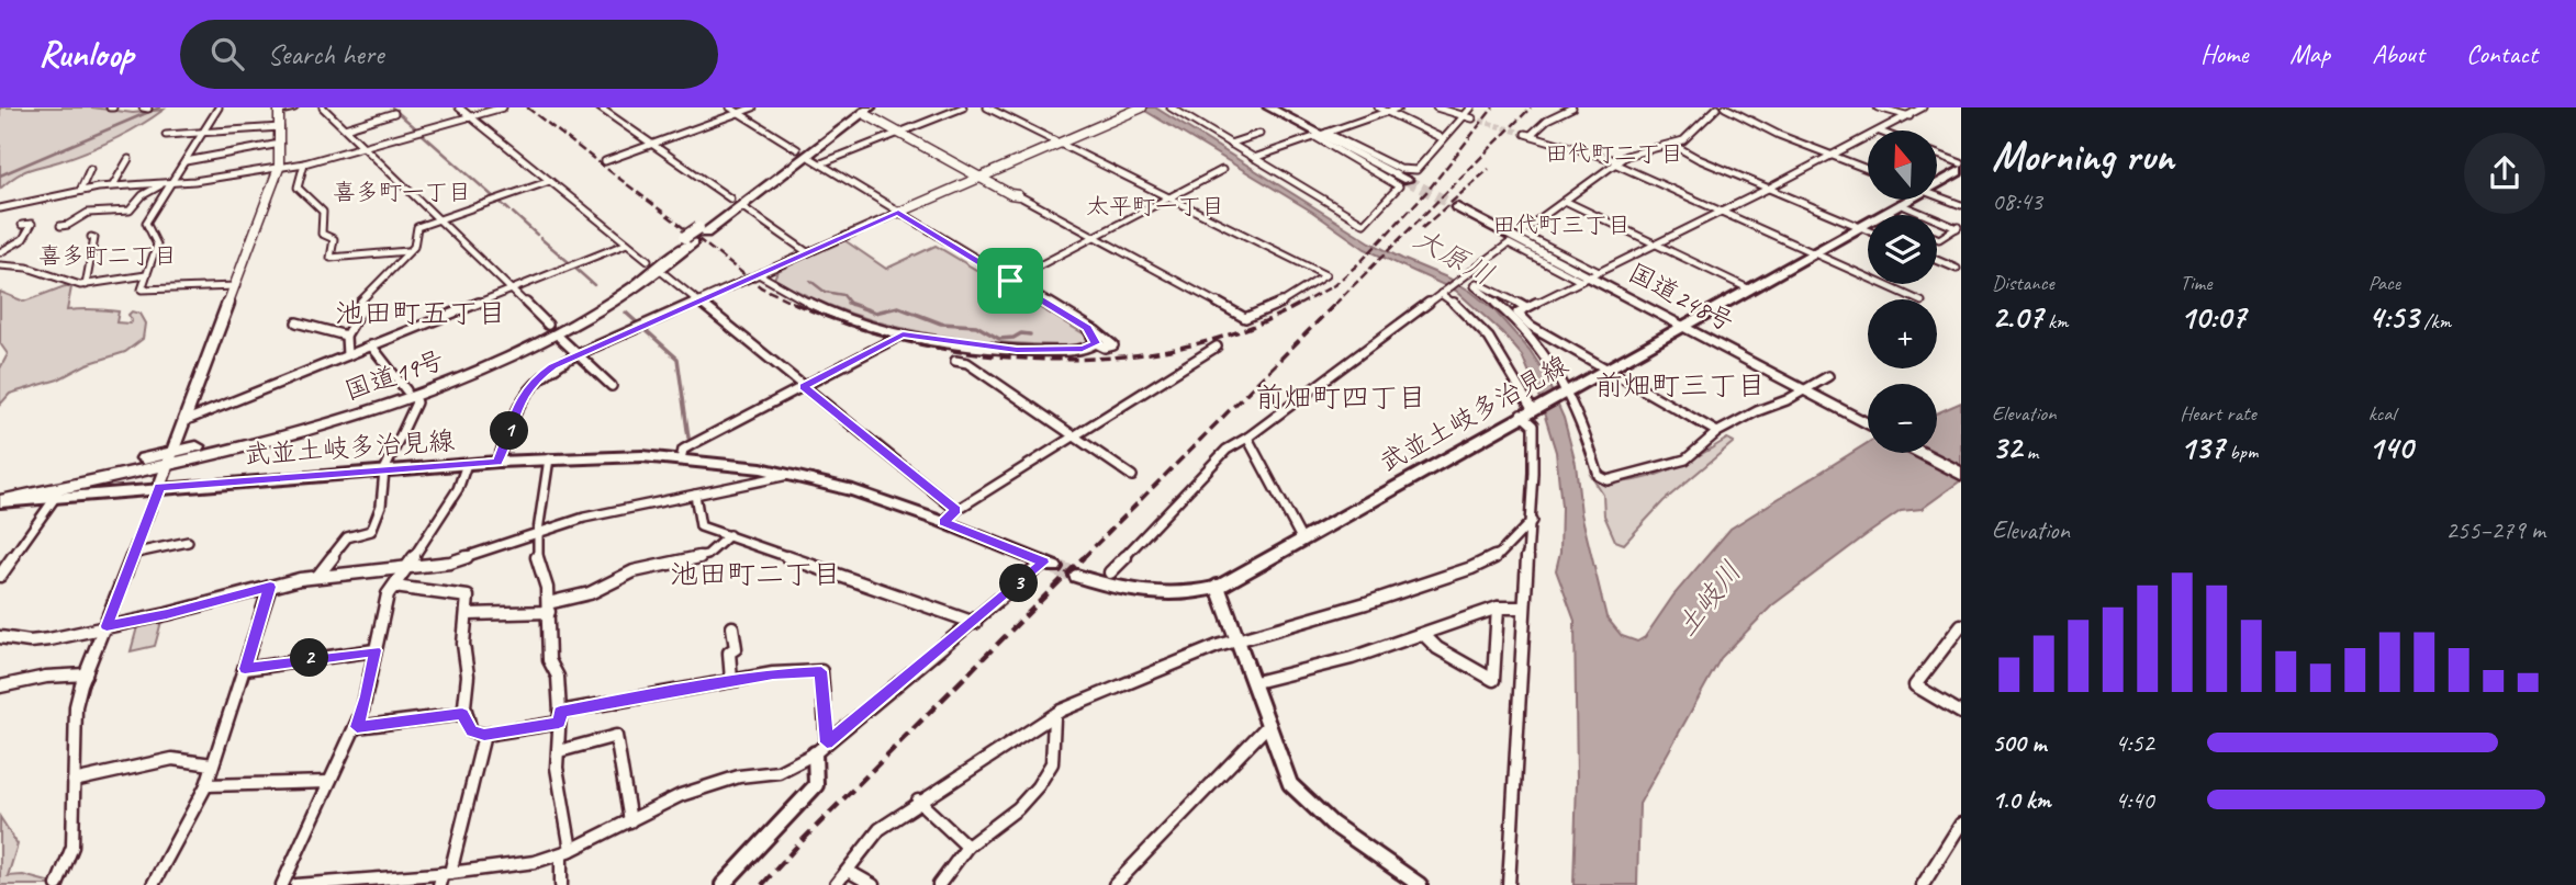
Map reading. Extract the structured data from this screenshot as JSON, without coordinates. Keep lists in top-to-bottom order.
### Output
{
  "streets": {
    "highway": ["国道248号", "国道19号"],
    "main road": ["武並土岐多治見線"]
  },
  "crossings": [
    ["国道248号", "武並土岐多治見線"],
    ["国道19号", "武並土岐多治見線"]
  ],
  "districts": [
    "田代町二丁目",
    "喜多町一丁目",
    "太平町一丁目",
    "田代町三丁目",
    "喜多町二丁目",
    "池田町五丁目",
    "前畑町三丁目",
    "前畑町四丁目",
    "池田町二丁目"
  ],
  "water": ["大原川", "土岐川"],
  "north": "top",
  "page": {
    "header": "Runloop",
    "search": "Search here",
    "nav": [
      "Home",
      "Map",
      "About",
      "Contact"
    ],
    "heading": ["Morning run", "08:43"],
    "map_buttons": ["+", "−"],
    "stats": [
      ["Distance", "2.07 km"],
      ["Time", "10:07"],
      ["Pace", "4:53 /km"],
      ["Elevation", "32 m"],
      ["Heart rate", "137 bpm"],
      ["kcal", "140"]
    ],
    "pins": ["1", "3", "2"],
    "chart": ["Elevation", "255–279 m"],
    "list": [
      {
        "name": "500 m",
        "note": "4:52"
      },
      {
        "name": "1.0 km",
        "note": "4:40"
      }
    ]
  }
}
